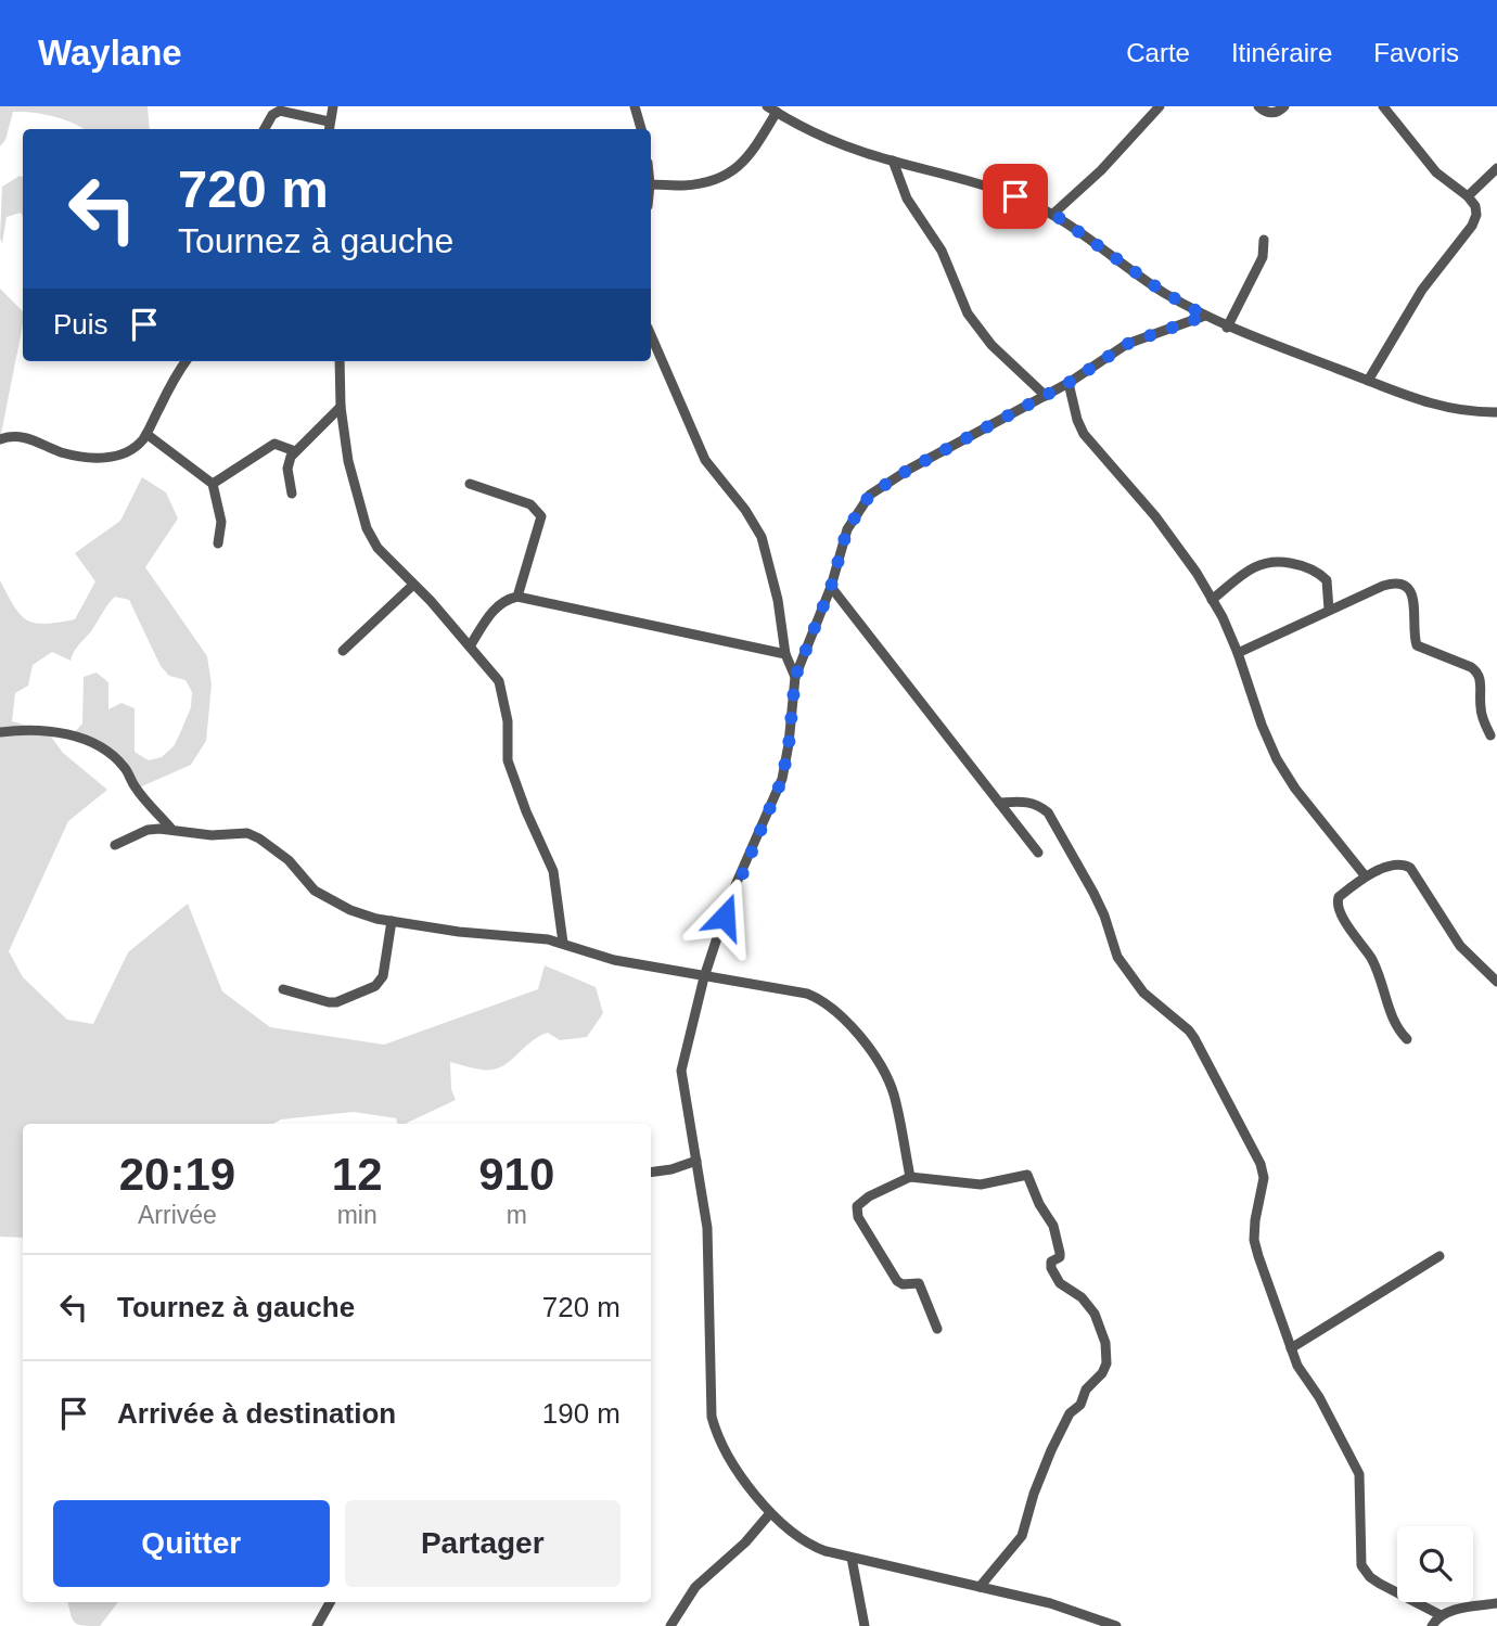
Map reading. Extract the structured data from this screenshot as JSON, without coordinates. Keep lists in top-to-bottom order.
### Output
{
  "page": {
    "header": "Waylane",
    "nav": ["Carte", "Itinéraire", "Favoris"],
    "turn": ["720 m", "Tournez à gauche"],
    "then": "Puis",
    "eta": [
      "20:19",
      "Arrivée",
      "12",
      "min",
      "910",
      "m"
    ],
    "list": [
      {
        "name": "Tournez à gauche",
        "value": "720 m"
      },
      {
        "name": "Arrivée à destination",
        "value": "190 m"
      }
    ],
    "buttons": ["Quitter", "Partager"]
  }
}
